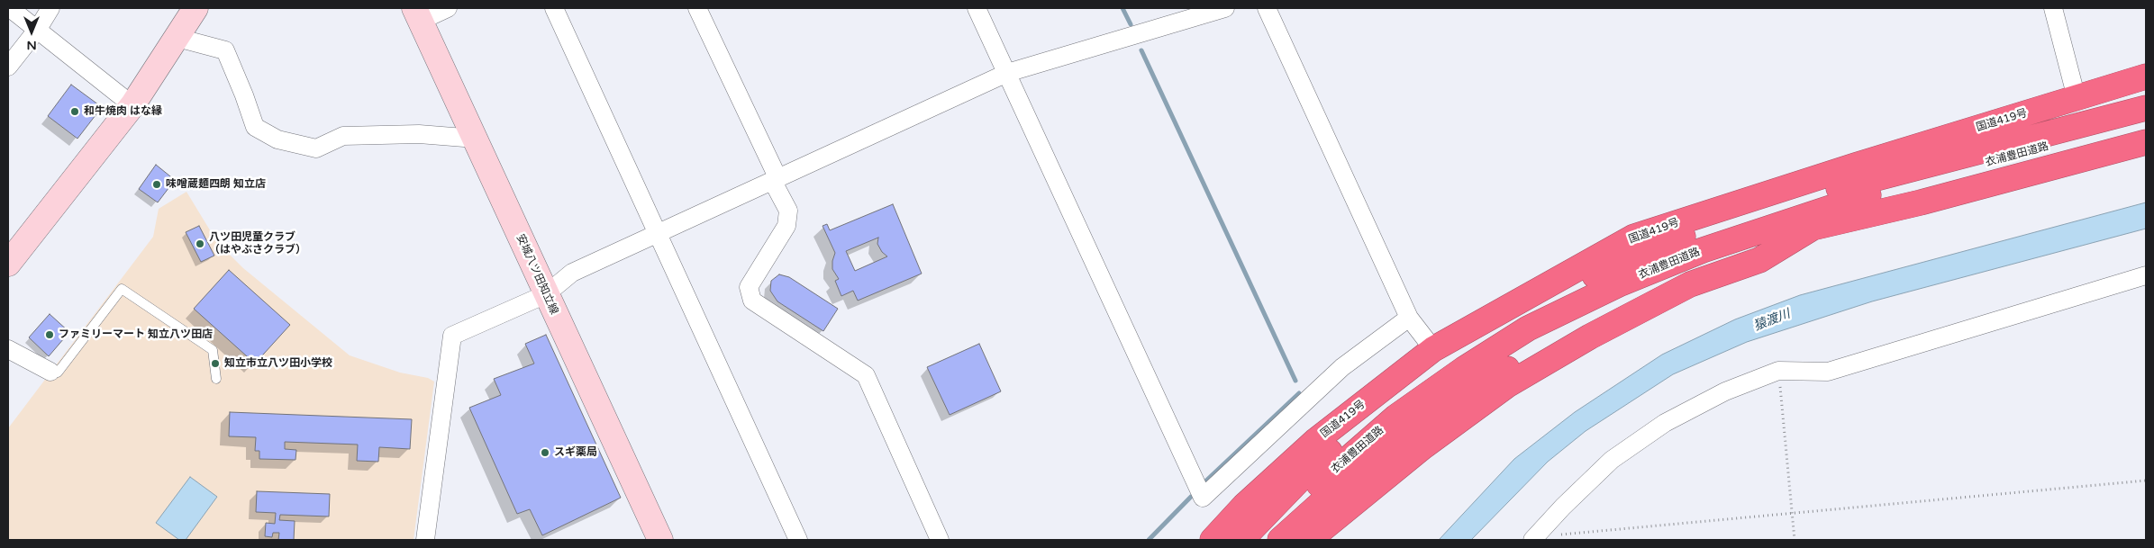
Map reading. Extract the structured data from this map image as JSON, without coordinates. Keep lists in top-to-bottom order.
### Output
{
  "streets": {
    "highway": ["国道419号", "衣浦豊田道路"],
    "main road": ["安城八ツ田知立線"]
  },
  "water": ["猿渡川"],
  "places": [
    "和牛焼肉 はな縁",
    "味噌蔵麺四朗 知立店",
    "八ツ田児童クラブ （はやぶさクラブ）",
    "ファミリーマート 知立八ツ田店",
    "知立市立八ツ田小学校",
    "スギ薬局"
  ],
  "north": "bottom"
}
